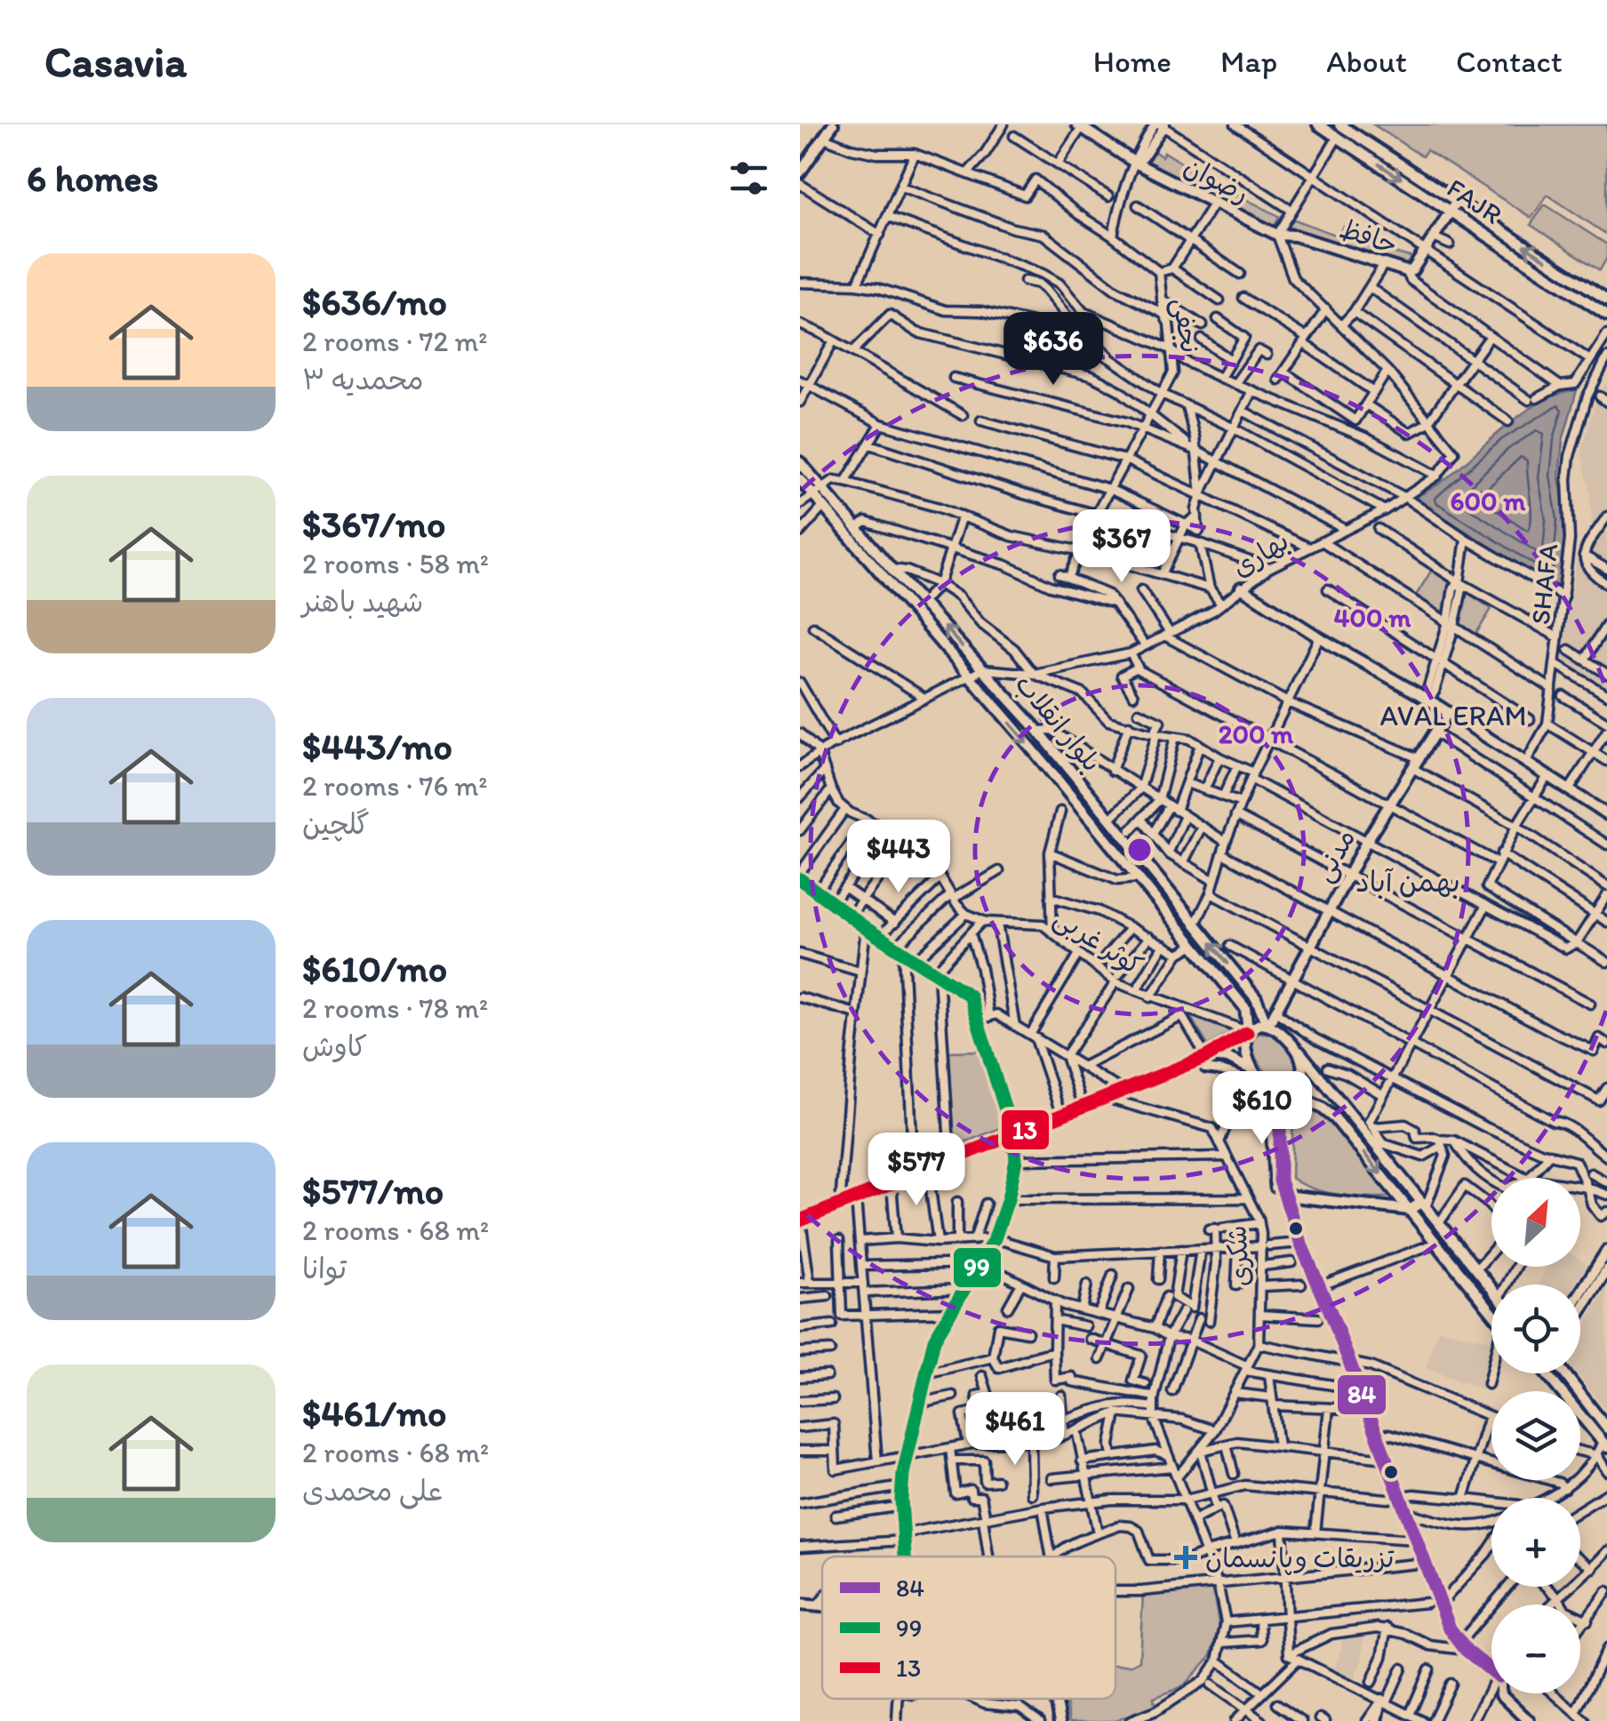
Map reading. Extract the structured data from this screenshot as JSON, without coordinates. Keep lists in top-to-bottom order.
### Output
{
  "streets": {
    "main road": [
      "رضوان",
      "FAJR",
      "حافظ",
      "بلوار انقلاب",
      "مدنی"
    ],
    "street": [
      "نجفی",
      "بهاری",
      "SHAFA",
      "کوثر غربی",
      "شکری"
    ]
  },
  "crossings": [
    ["رضوان", "حافظ"],
    ["FAJR", "حافظ"],
    ["بهاری", "بلوار انقلاب"],
    ["بلوار انقلاب", "مدنی"],
    ["بلوار انقلاب", "کوثر غربی"],
    ["مدنی", "کوثر غربی"]
  ],
  "districts": ["AVAL ERAM", "بهمن آباد"],
  "places": {
    "health": ["تزریقات وپانسمان"]
  },
  "lines": ["transit line 99", "transit line 13", "transit line 84"],
  "legend": ["84", "99", "13"],
  "north": "top right",
  "page": {
    "header": "Casavia",
    "nav": [
      "Home",
      "Map",
      "About",
      "Contact"
    ],
    "heading": "6 homes",
    "list": [
      {
        "name": "$636/mo",
        "note": "2 rooms · 72 m² · محمدیه ۳"
      },
      {
        "name": "$367/mo",
        "note": "2 rooms · 58 m² · شهید باهنر"
      },
      {
        "name": "$443/mo",
        "note": "2 rooms · 76 m² · گلچین"
      },
      {
        "name": "$610/mo",
        "note": "2 rooms · 78 m² · کاوش"
      },
      {
        "name": "$577/mo",
        "note": "2 rooms · 68 m² · توانا"
      },
      {
        "name": "$461/mo",
        "note": "2 rooms · 68 m² · علی محمدی"
      }
    ],
    "price": [
      "$636",
      "$367",
      "$443",
      "$610",
      "$577",
      "$461"
    ],
    "map_buttons": ["+", "−"]
  },
  "rings": ["600 m", "400 m", "200 m"]
}
